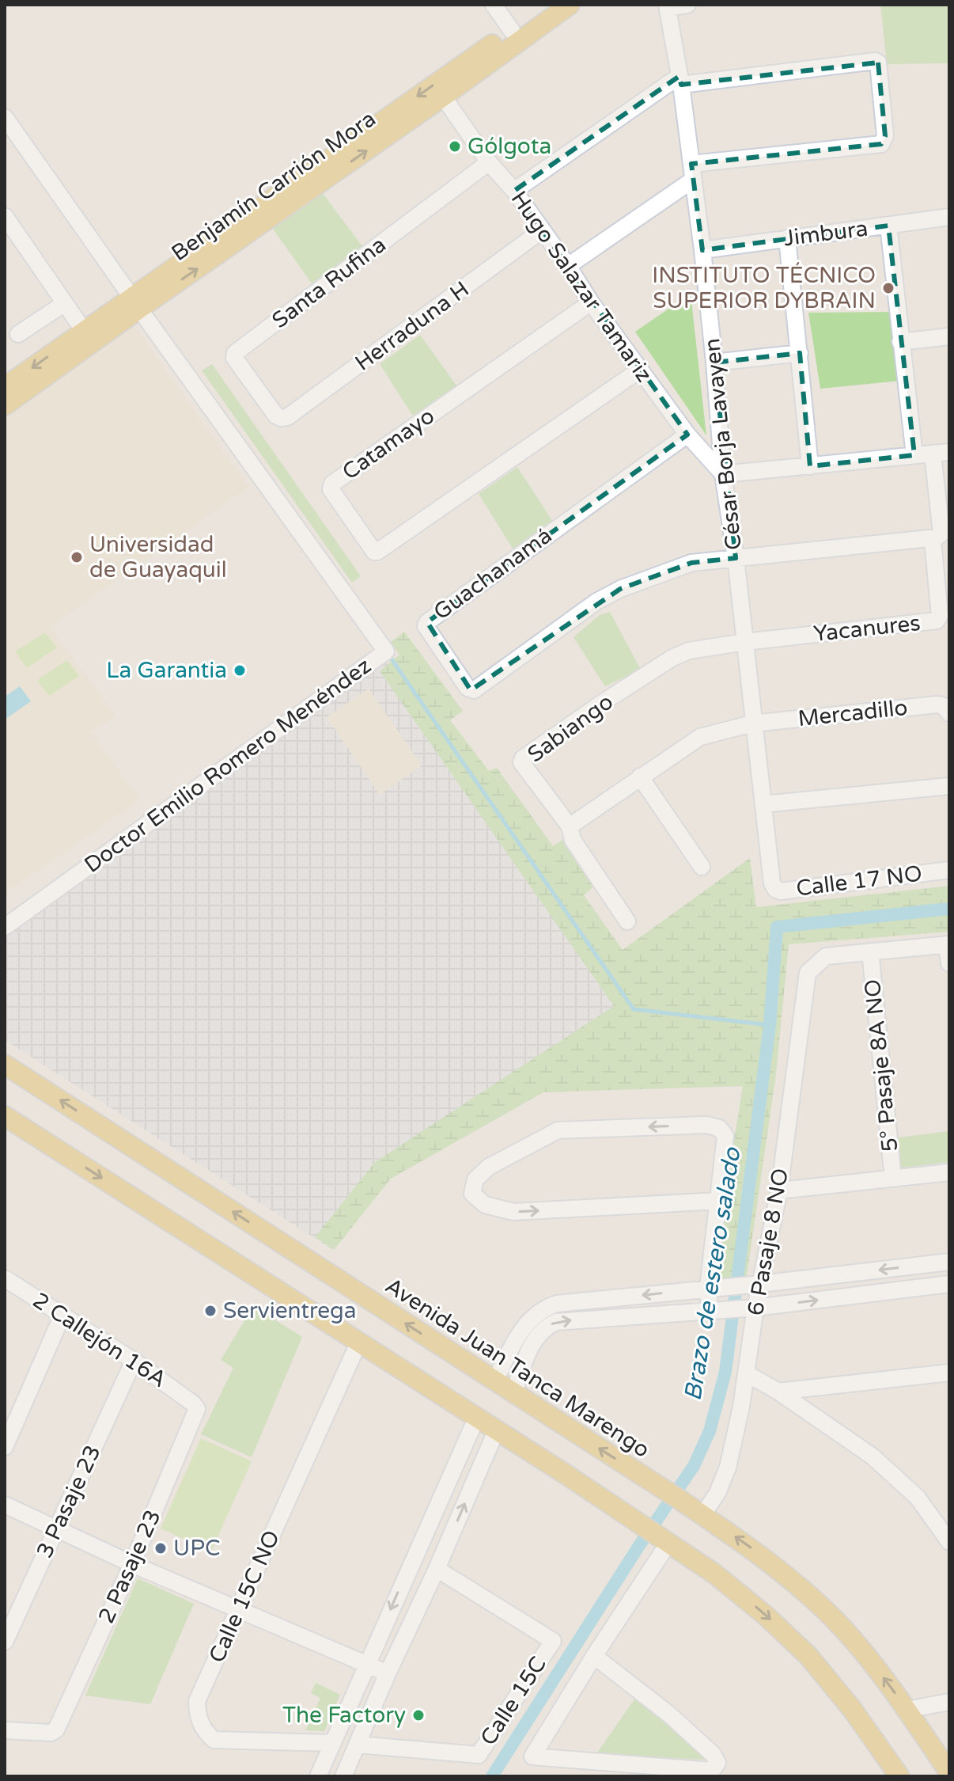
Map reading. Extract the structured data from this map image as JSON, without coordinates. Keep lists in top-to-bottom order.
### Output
{
  "streets": {
    "main road": ["Benjamín Carrión Mora", "Avenida Juan Tanca Marengo"],
    "street": [
      "Jimbura",
      "Santa Rufina",
      "Hugo Salazar Tamariz",
      "Herraduna H",
      "Catamayo",
      "César Borja Lavayen",
      "Guachanamá",
      "Yacanures",
      "Mercadillo",
      "Sabiango",
      "Doctor Emilio Romero Menéndez",
      "Calle 17 NO",
      "5° Pasaje 8A NO",
      "6 Pasaje 8 NO",
      "2 Callejón 16A",
      "3 Pasaje 23",
      "2 Pasaje 23",
      "Calle 15C NO",
      "Calle 15C"
    ]
  },
  "crossings": [
    ["Benjamín Carrión Mora", "Hugo Salazar Tamariz"],
    ["Benjamín Carrión Mora", "Doctor Emilio Romero Menéndez"],
    ["Jimbura", "César Borja Lavayen"],
    ["Santa Rufina", "Hugo Salazar Tamariz"],
    ["Santa Rufina", "Herraduna H"],
    ["Hugo Salazar Tamariz", "Herraduna H"],
    ["Hugo Salazar Tamariz", "Catamayo"],
    ["Hugo Salazar Tamariz", "César Borja Lavayen"],
    ["Hugo Salazar Tamariz", "Guachanamá"],
    ["César Borja Lavayen", "Guachanamá"],
    ["César Borja Lavayen", "Yacanures"],
    ["César Borja Lavayen", "Mercadillo"],
    ["César Borja Lavayen", "Sabiango"],
    ["César Borja Lavayen", "Calle 17 NO"],
    ["Yacanures", "Sabiango"],
    ["5° Pasaje 8A NO", "6 Pasaje 8 NO"],
    ["6 Pasaje 8 NO", "Avenida Juan Tanca Marengo"],
    ["2 Callejón 16A", "3 Pasaje 23"],
    ["2 Callejón 16A", "2 Pasaje 23"]
  ],
  "water": ["Brazo de estero salado"],
  "places": [
    "Gólgota",
    "INSTITUTO TÉCNICO SUPERIOR DYBRAIN",
    "Universidad de Guayaquil",
    "La Garantia",
    "Servientrega",
    "UPC",
    "The Factory"
  ]
}
